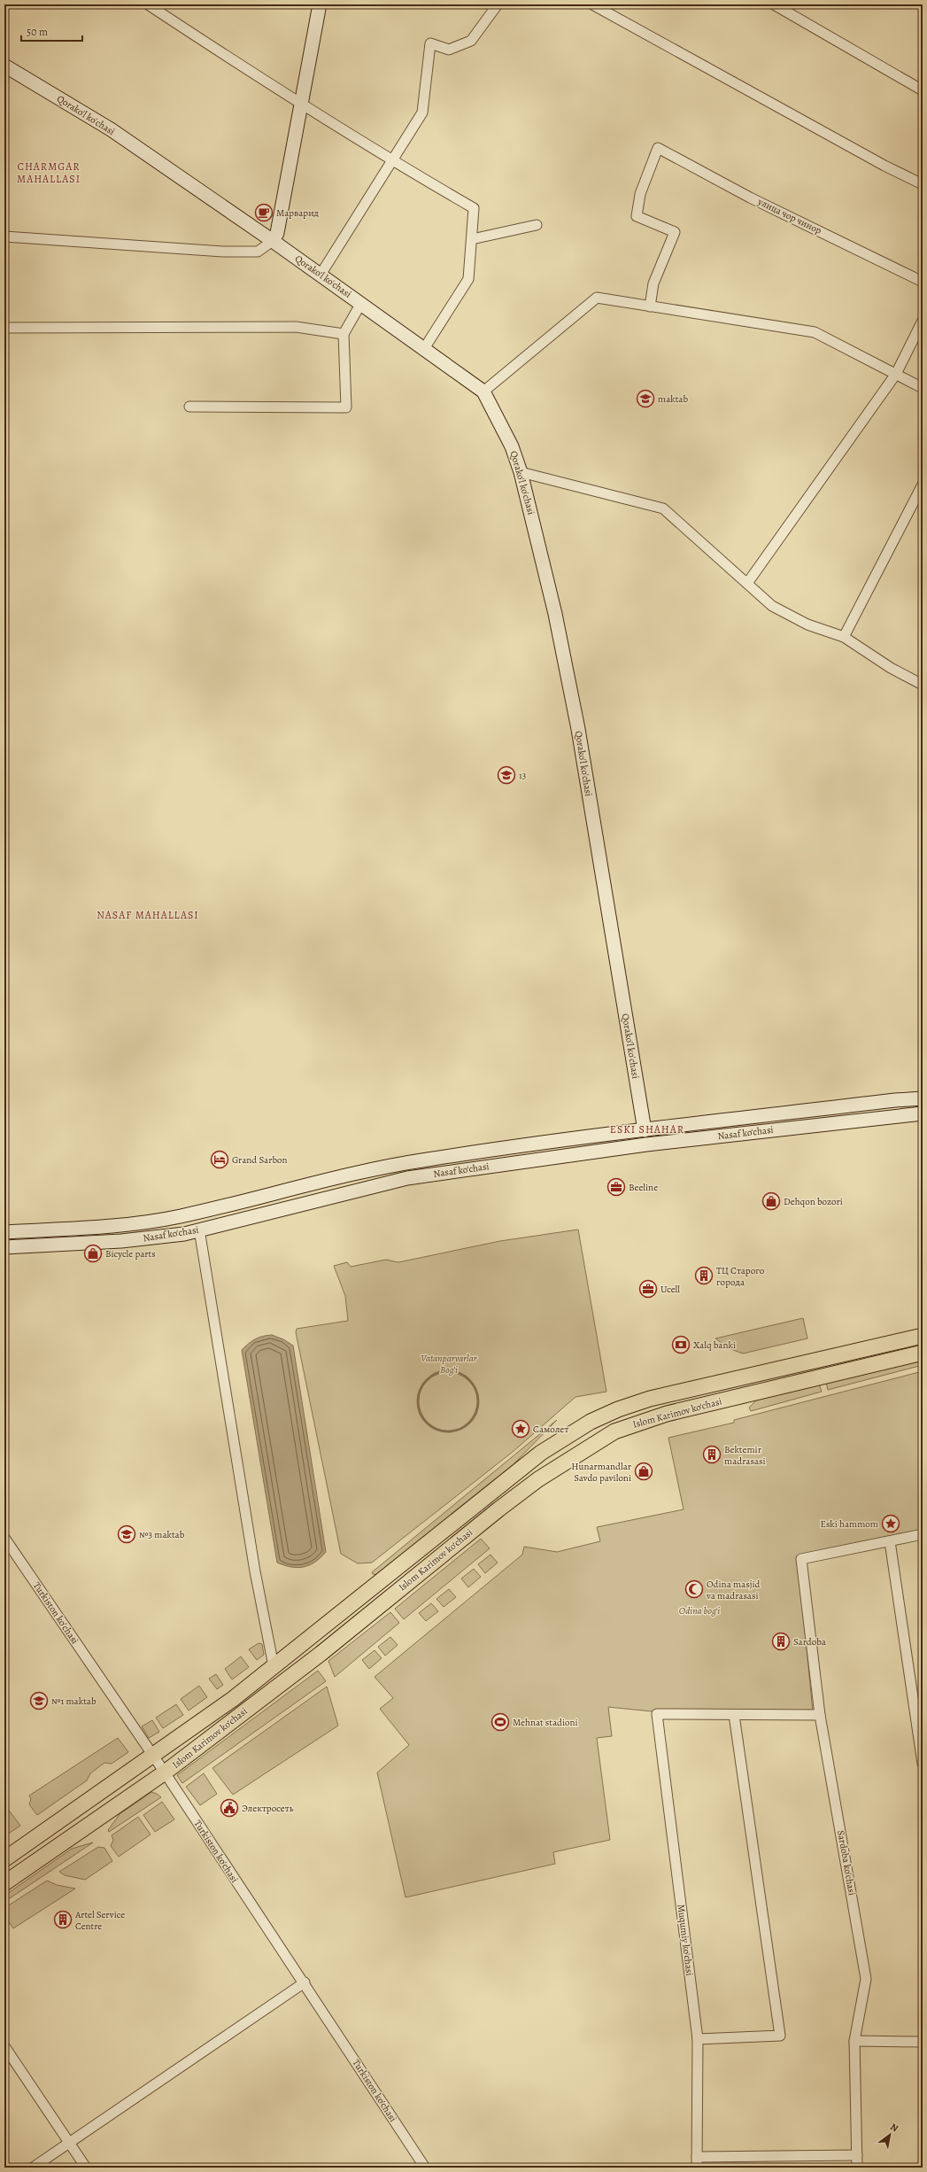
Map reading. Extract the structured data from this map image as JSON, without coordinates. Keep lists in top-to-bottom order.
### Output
{
  "streets": {
    "main road": ["Qorako'l ko'chasi", "Nasaf ko‘chasi", "Islom Karimov ko‘chasi"],
    "street": [
      "улица чор чинор",
      "Turkiston ko'chasi",
      "Sardoba ko'chasi",
      "Muqumiy ko'chasi"
    ]
  },
  "crossings": [
    ["Qorako'l ko'chasi", "Nasaf ko‘chasi"],
    ["Islom Karimov ko‘chasi", "Turkiston ko'chasi"]
  ],
  "districts": ["CHARMGAR MAHALLASI", "NASAF MAHALLASI", "ESKI SHAHAR"],
  "parks": ["Vatanparvarlar Bog'i", "Odina bog'i"],
  "places": {
    "cafe": ["Марварид"],
    "school or university": [
      "maktab",
      "13",
      "№3 maktab",
      "№1 maktab"
    ],
    "hotel": ["Grand Sarbon"],
    "office": ["Beeline", "Ucell"],
    "shop": ["Dehqon bozori", "Bicycle parts", "Hunarmandlar Savdo paviloni"],
    "building": [
      "ТЦ Старого города",
      "Bektemir madrasasi",
      "Sardoba",
      "Artel Service Centre"
    ],
    "bank": ["Xalq banki"],
    "place": ["Самолет", "Eski hammom"],
    "mosque": ["Odina masjid va madrasasi"],
    "sports": ["Mehnat stadioni"],
    "public building": ["Электросеть"]
  },
  "scale_bar": "50 m",
  "north": "top right"
}
